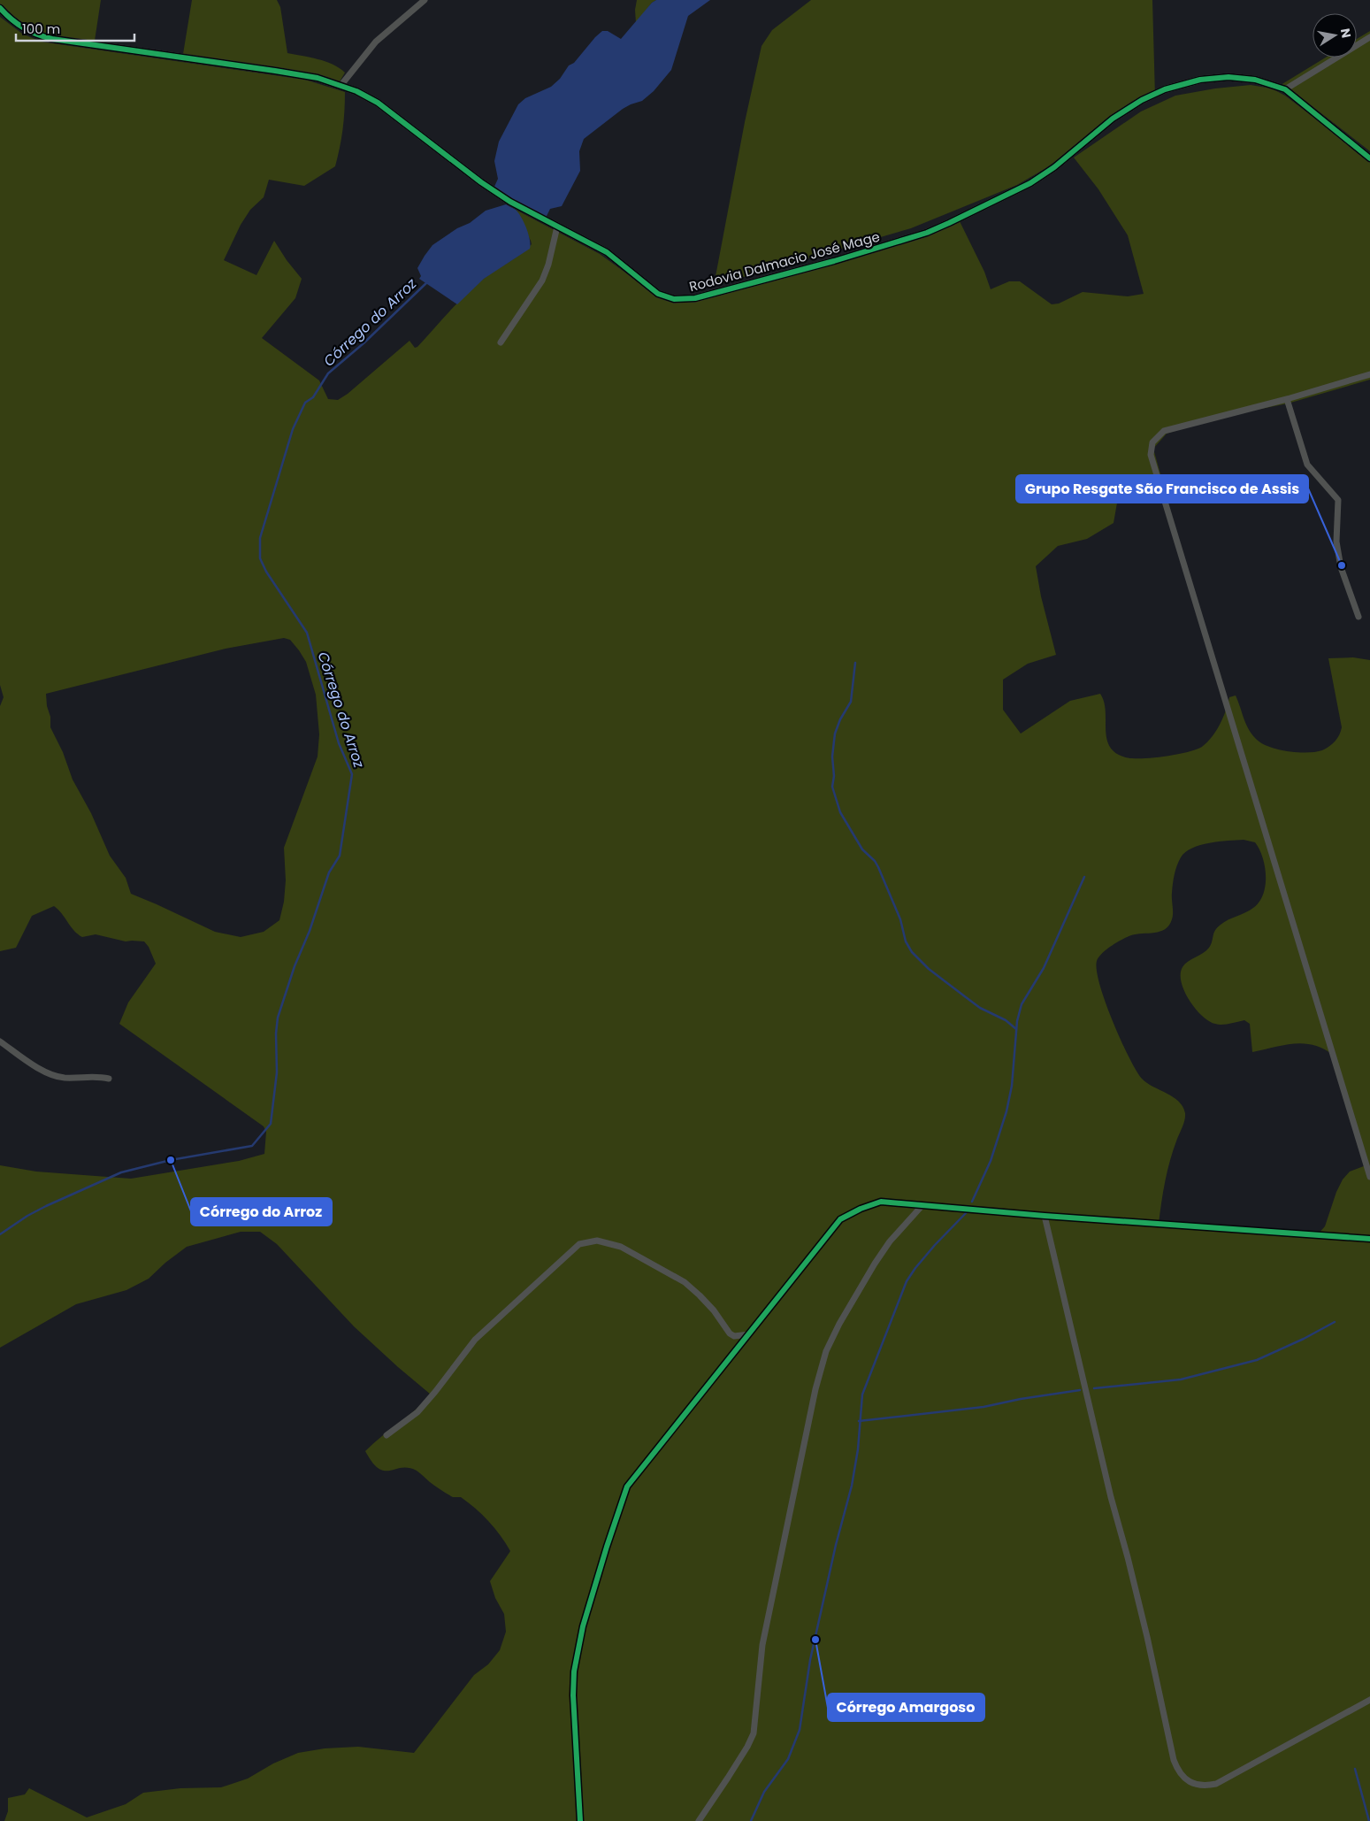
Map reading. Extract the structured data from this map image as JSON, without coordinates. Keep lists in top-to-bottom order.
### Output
{
  "streets": {
    "street": ["Rodovia Dalmacio José Mage"]
  },
  "water": ["Córrego do Arroz"],
  "places": ["Grupo Resgate São Francisco de Assis", "Córrego do Arroz", "Córrego Amargoso"],
  "scale_bar": "100 m",
  "north": "right"
}
